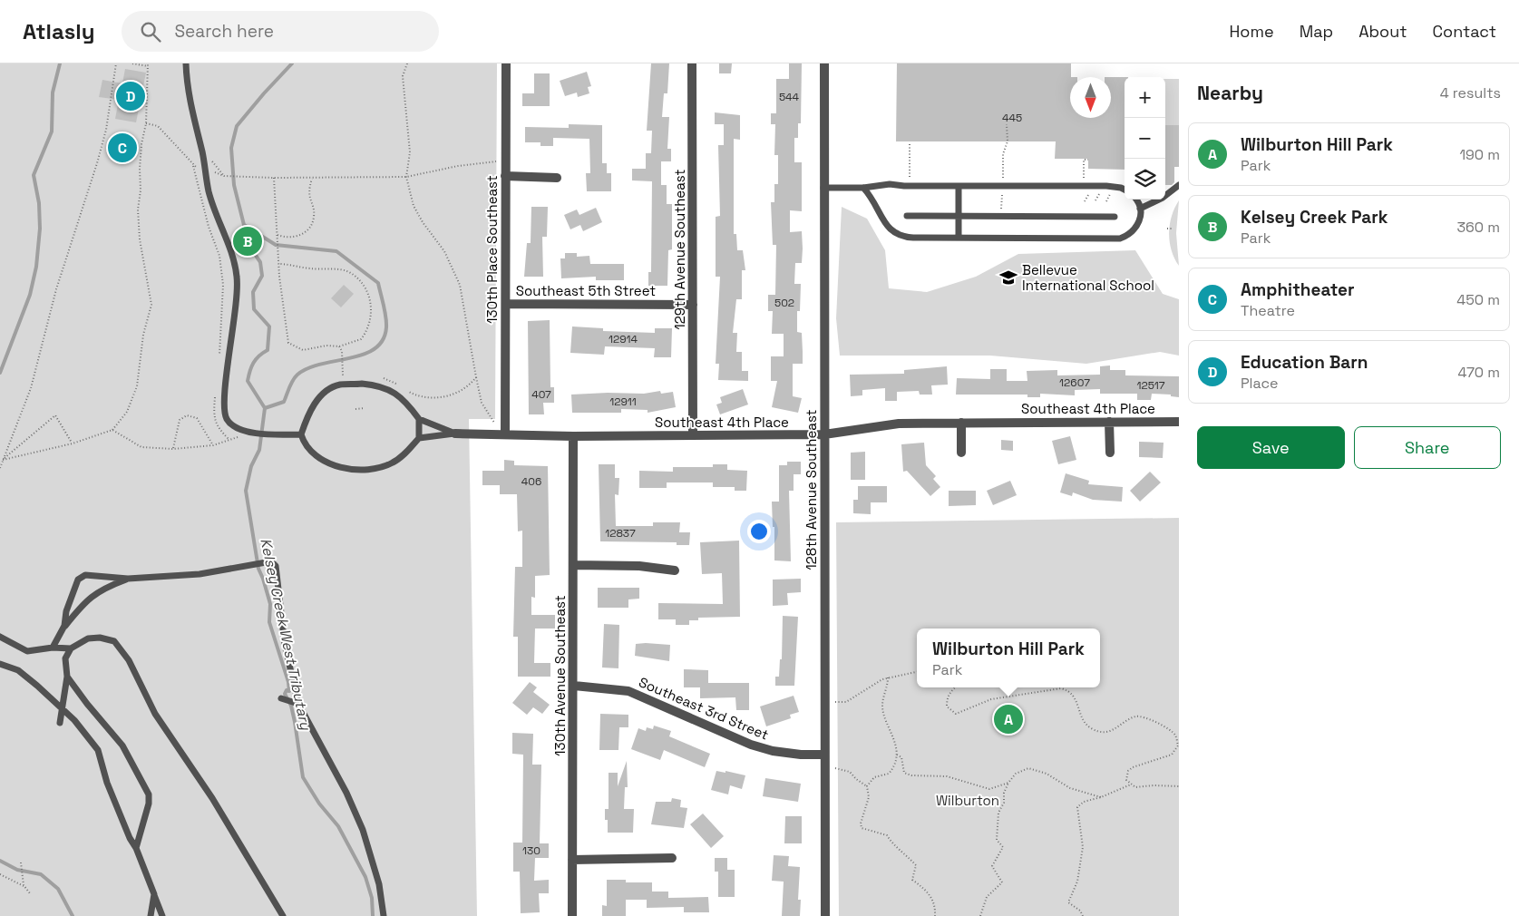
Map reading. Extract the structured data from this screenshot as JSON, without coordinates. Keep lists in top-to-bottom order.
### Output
{
  "streets": {
    "street": [
      "130th Place Southeast",
      "129th Avenue Southeast",
      "Southeast 5th Street",
      "Southeast 4th Place",
      "128th Avenue Southeast",
      "130th Avenue Southeast",
      "Southeast 3rd Street"
    ]
  },
  "crossings": [
    ["130th Place Southeast", "Southeast 5th Street"],
    ["130th Place Southeast", "Southeast 4th Place"],
    ["129th Avenue Southeast", "Southeast 5th Street"],
    ["129th Avenue Southeast", "Southeast 4th Place"],
    ["Southeast 4th Place", "128th Avenue Southeast"],
    ["Southeast 4th Place", "130th Avenue Southeast"],
    ["128th Avenue Southeast", "Southeast 3rd Street"],
    ["130th Avenue Southeast", "Southeast 3rd Street"]
  ],
  "water": ["Kelsey Creek West Tributary"],
  "parks": ["Wilburton"],
  "places": {
    "school or university": ["Bellevue International School"]
  },
  "house_numbers": [
    "544",
    "445",
    "502",
    "12914",
    "12607",
    "12517",
    "407",
    "12911",
    "406",
    "12837",
    "130"
  ],
  "north": "bottom",
  "page": {
    "header": "Atlasly",
    "search": "Search here",
    "nav": [
      "Home",
      "Map",
      "About",
      "Contact"
    ],
    "heading": ["Nearby", "4 results"],
    "map_buttons": ["+", "−"],
    "pins": [
      "D",
      "C",
      "B",
      "A"
    ],
    "list": [
      {
        "mark": "A",
        "name": "Wilburton Hill Park",
        "note": "Park",
        "value": "190 m"
      },
      {
        "mark": "B",
        "name": "Kelsey Creek Park",
        "note": "Park",
        "value": "360 m"
      },
      {
        "mark": "C",
        "name": "Amphitheater",
        "note": "Theatre",
        "value": "450 m"
      },
      {
        "mark": "D",
        "name": "Education Barn",
        "note": "Place",
        "value": "470 m"
      }
    ],
    "buttons": ["Save", "Share"],
    "popup": ["Wilburton Hill Park", "Park"]
  }
}
